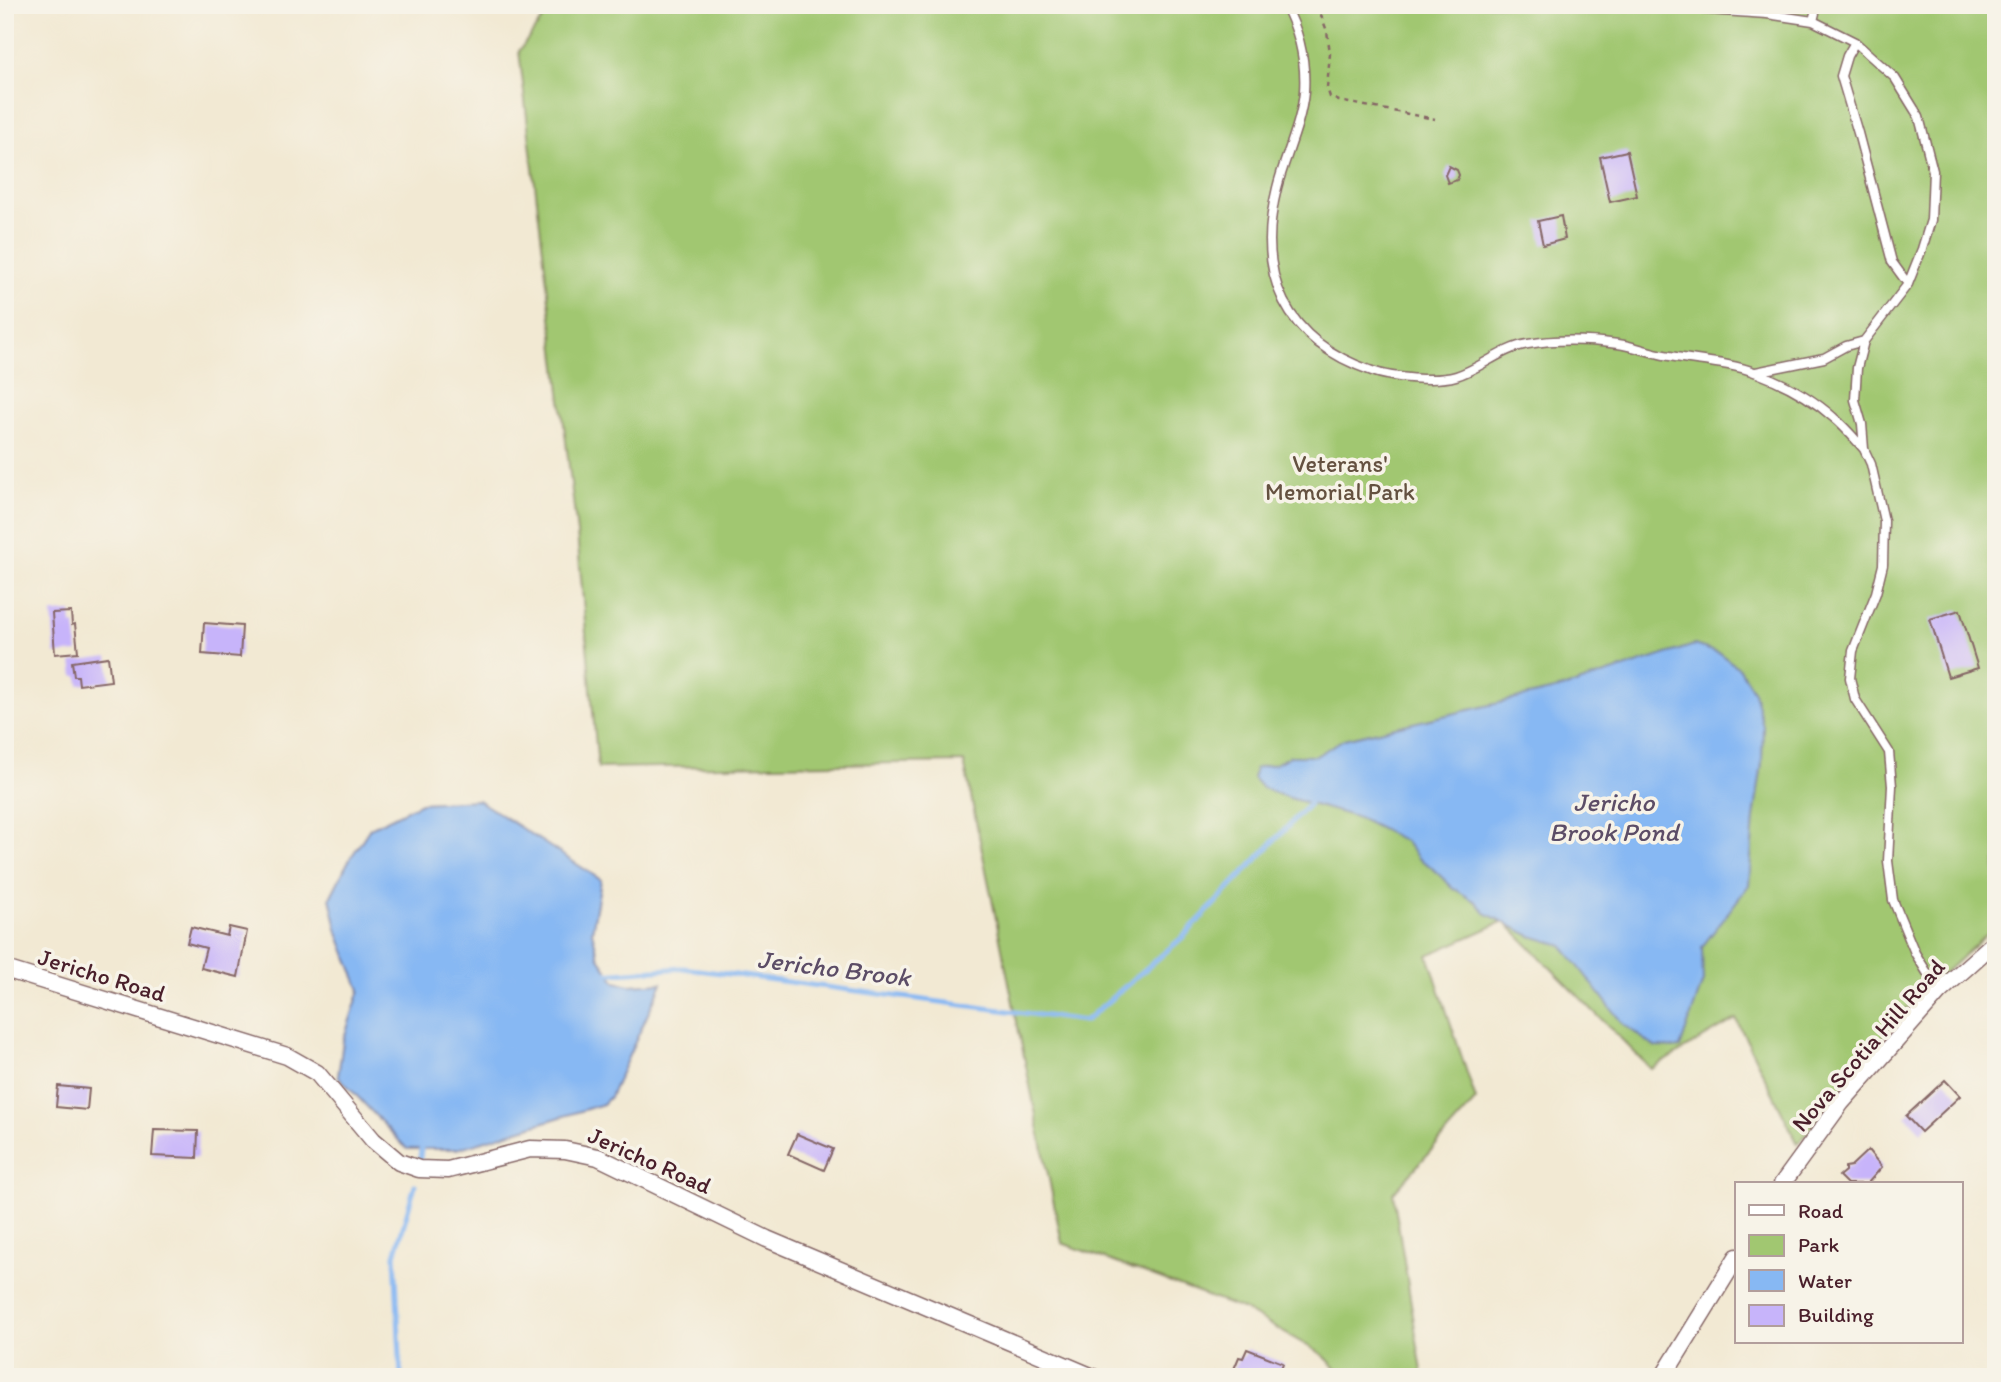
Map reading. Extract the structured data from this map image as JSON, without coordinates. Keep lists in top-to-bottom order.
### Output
{
  "streets": {
    "street": ["Jericho Road", "Nova Scotia Hill Road"]
  },
  "water": ["Jericho Brook Pond", "Jericho Brook"],
  "parks": ["Veterans' Memorial Park"],
  "legend": [
    "Road",
    "Park",
    "Water",
    "Building"
  ]
}
